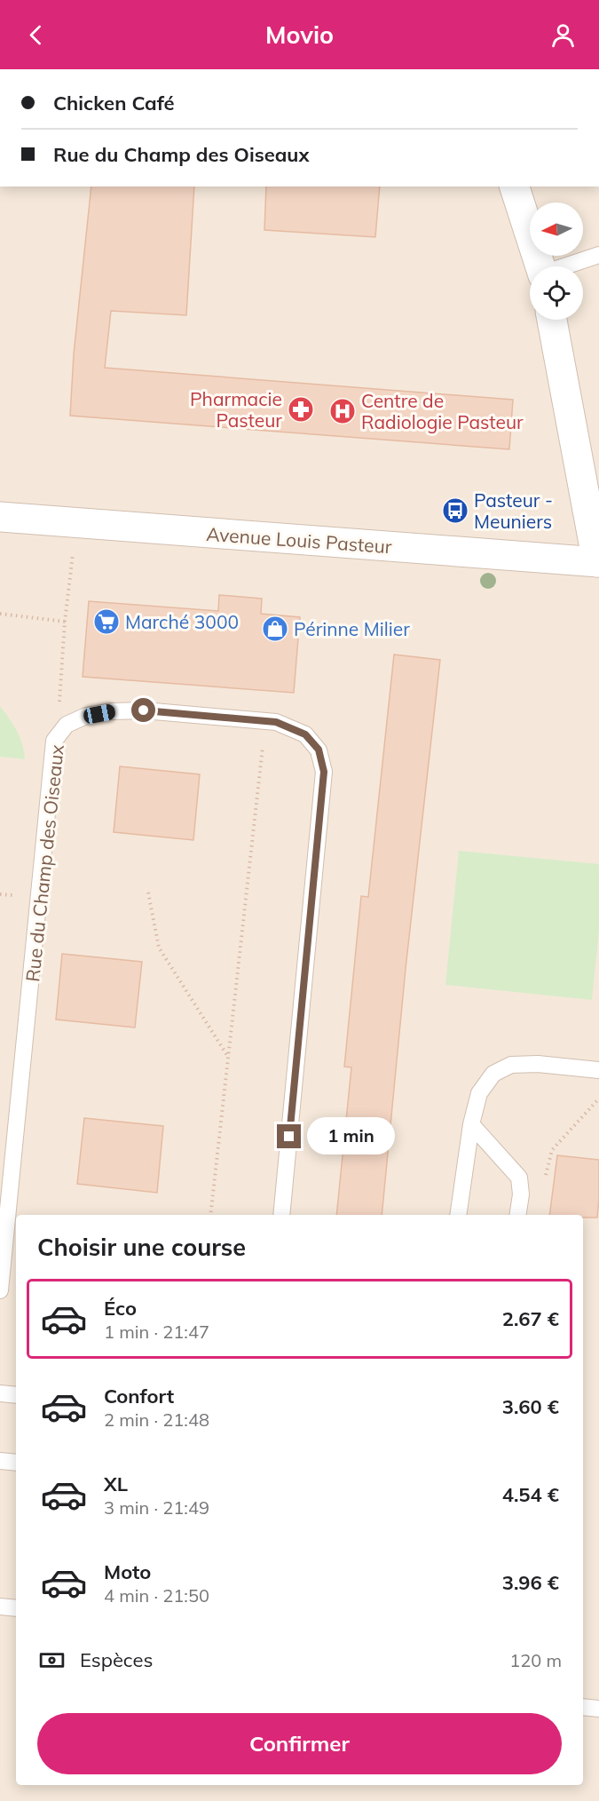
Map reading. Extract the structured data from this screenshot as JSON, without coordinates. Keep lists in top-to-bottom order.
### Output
{
  "streets": {
    "street": ["Avenue Louis Pasteur"],
    "lane": ["Rue du Champ des Oiseaux"]
  },
  "places": {
    "pharmacy": ["Pharmacie Pasteur"],
    "hospital": ["Centre de Radiologie Pasteur"],
    "bus stop": ["Pasteur - Meuniers"],
    "supermarket": ["Marché 3000"],
    "shop": ["Périnne Milier"]
  },
  "north": "left",
  "page": {
    "header": "Movio",
    "banner": ["Chicken Café", "Rue du Champ des Oiseaux"],
    "bubble": "1 min",
    "heading": "Choisir une course",
    "list": [
      {
        "name": "Éco",
        "note": "1 min · 21:47",
        "value": "2.67 €"
      },
      {
        "name": "Confort",
        "note": "2 min · 21:48",
        "value": "3.60 €"
      },
      {
        "name": "XL",
        "note": "3 min · 21:49",
        "value": "4.54 €"
      },
      {
        "name": "Moto",
        "note": "4 min · 21:50",
        "value": "3.96 €"
      }
    ],
    "pay": ["Espèces", "120 m"],
    "buttons": "Confirmer"
  }
}
